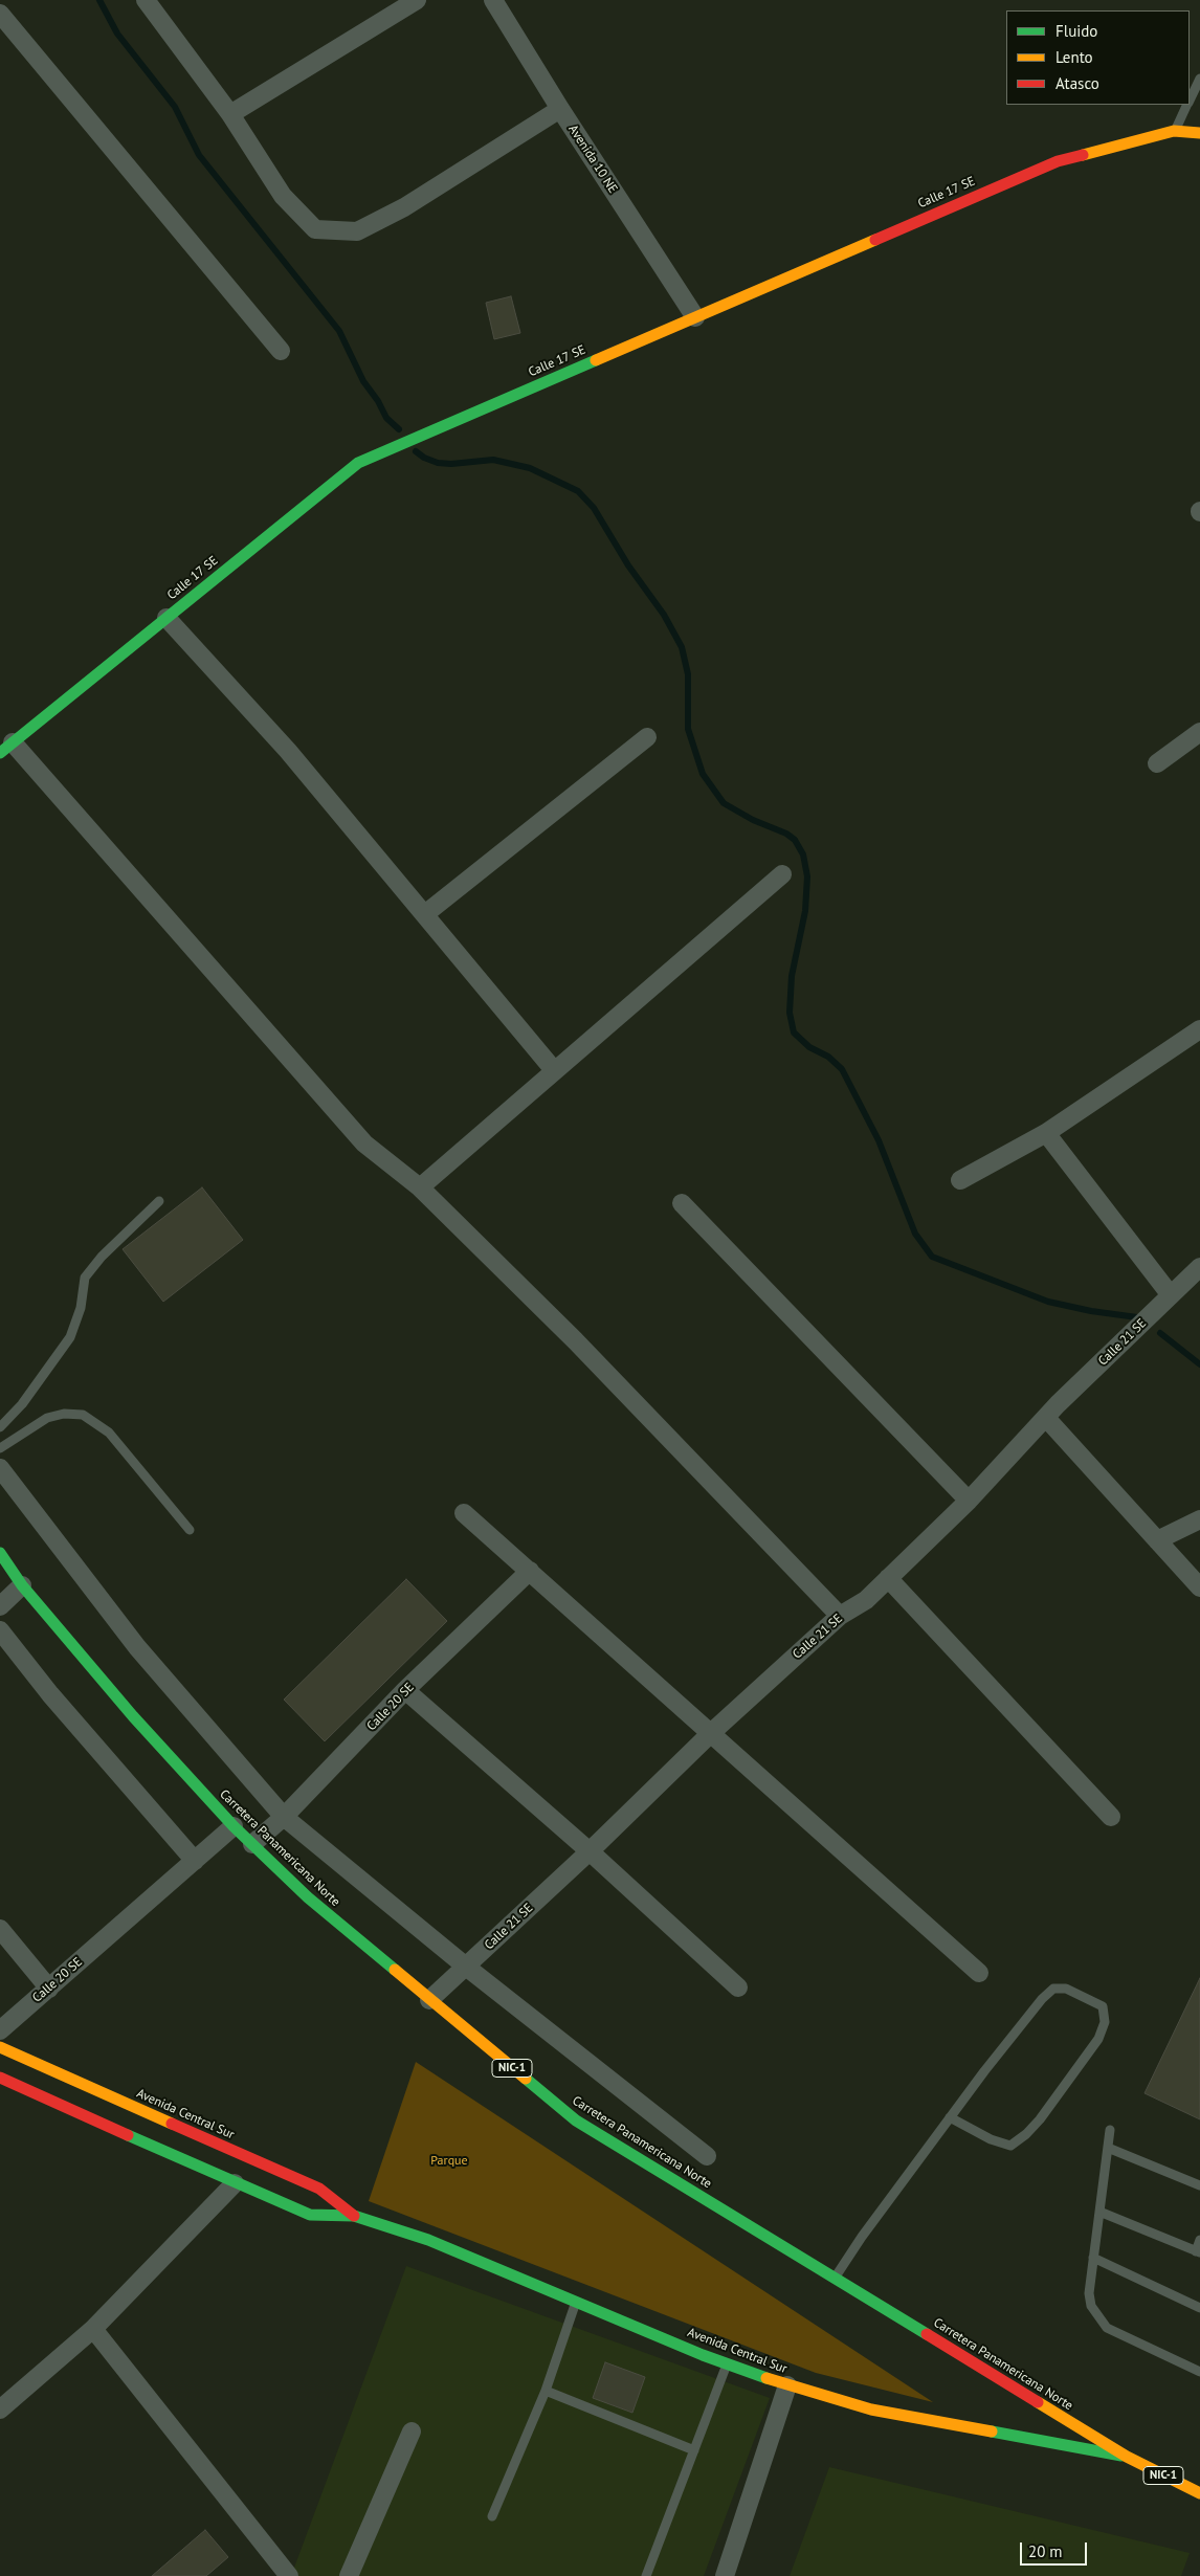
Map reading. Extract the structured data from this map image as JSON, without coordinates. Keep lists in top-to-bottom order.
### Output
{
  "streets": {
    "main road": [
      "Calle 17 SE",
      "Carretera Panamericana Norte",
      "NIC-1",
      "Avenida Central Sur"
    ],
    "street": ["Avenida 10 NE", "Calle 21 SE", "Calle 20 SE"]
  },
  "crossings": [
    ["Avenida 10 NE", "Calle 17 SE"],
    ["Calle 21 SE", "Carretera Panamericana Norte"],
    ["Calle 20 SE", "Carretera Panamericana Norte"],
    ["Carretera Panamericana Norte", "Avenida Central Sur"]
  ],
  "parks": ["Parque"],
  "legend": ["Fluido", "Lento", "Atasco"],
  "scale_bar": "20 m"
}
